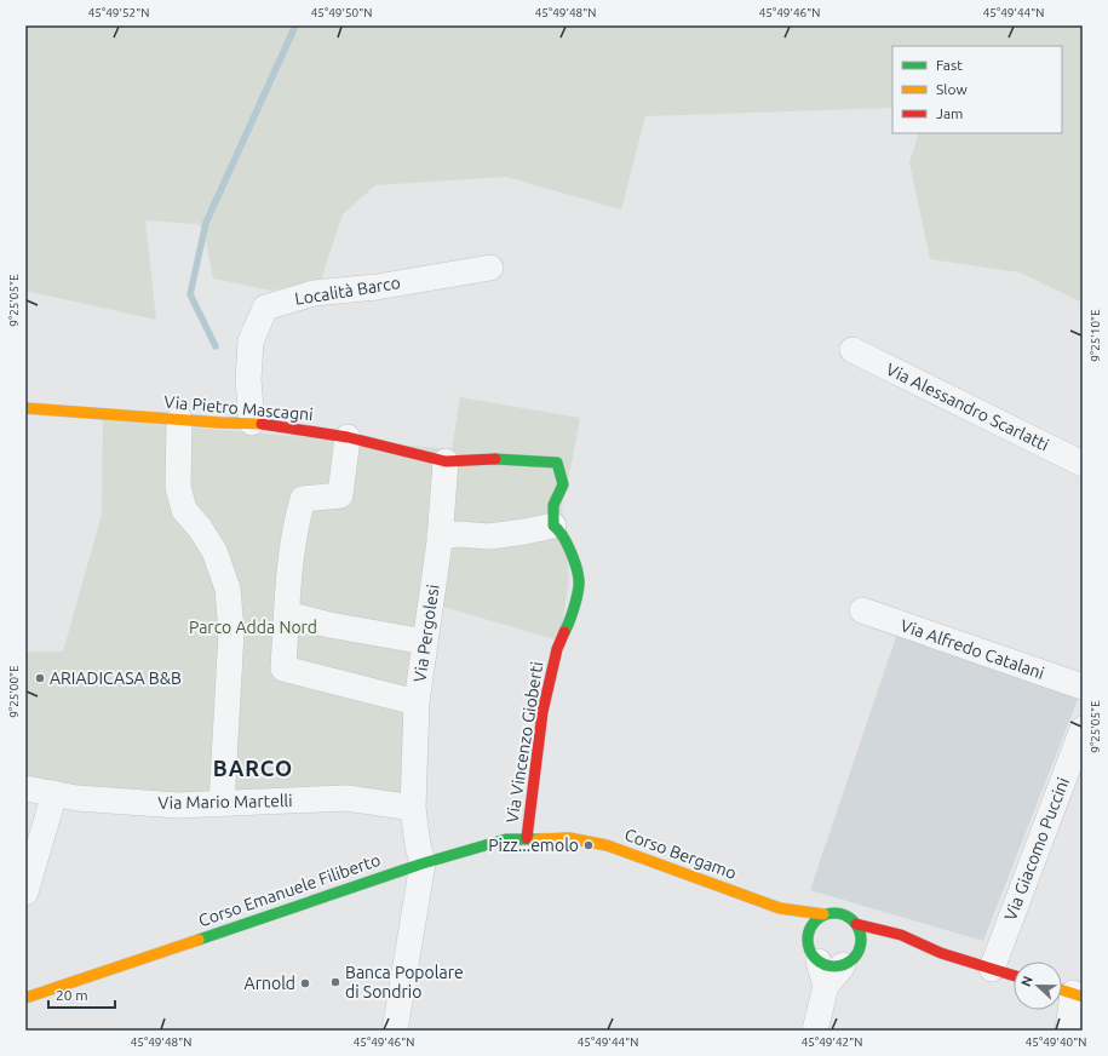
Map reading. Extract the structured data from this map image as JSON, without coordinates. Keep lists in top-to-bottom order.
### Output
{
  "streets": {
    "main road": [
      "Via Pietro Mascagni",
      "Via Vincenzo Gioberti",
      "Corso Bergamo",
      "Corso Emanuele Filiberto"
    ],
    "street": [
      "Località Barco",
      "Via Alessandro Scarlatti",
      "Via Pergolesi",
      "Via Alfredo Catalani",
      "Via Mario Martelli",
      "Via Giacomo Puccini"
    ]
  },
  "crossings": [
    ["Località Barco", "Via Pietro Mascagni"],
    ["Via Pietro Mascagni", "Via Pergolesi"],
    ["Via Pietro Mascagni", "Via Vincenzo Gioberti"],
    ["Via Pergolesi", "Via Mario Martelli"],
    ["Via Vincenzo Gioberti", "Corso Emanuele Filiberto"],
    ["Corso Bergamo", "Corso Emanuele Filiberto"]
  ],
  "districts": ["BARCO"],
  "parks": ["Parco Adda Nord"],
  "places": [
    "ARIADICASA B&B",
    "Pizz...emolo",
    "Banca Popolare di Sondrio",
    "Arnold"
  ],
  "legend": ["Fast", "Slow", "Jam"],
  "scale_bar": "20 m",
  "north": "left",
  "coordinates": [
    "45°49'52\"N",
    "45°49'50\"N",
    "45°49'48\"N",
    "45°49'46\"N",
    "45°49'44\"N",
    "9°25'05\"E",
    "9°25'10\"E",
    "9°25'00\"E",
    "45°49'42\"N",
    "45°49'40\"N"
  ]
}
